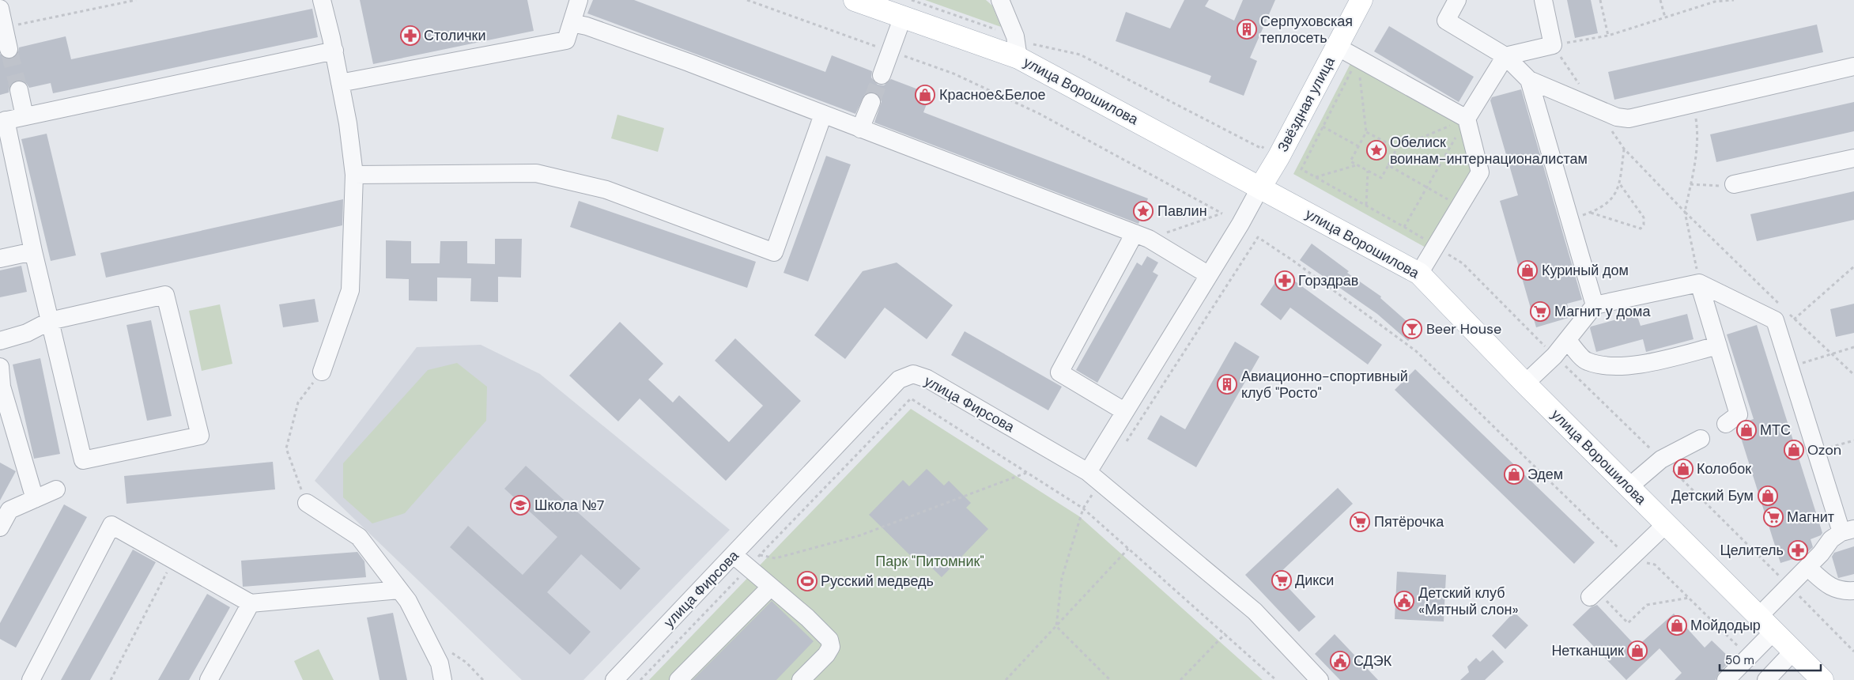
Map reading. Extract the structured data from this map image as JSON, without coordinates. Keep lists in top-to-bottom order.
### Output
{
  "streets": {
    "main road": ["улица Ворошилова", "Звёздная улица"],
    "street": ["улица Фирсова"]
  },
  "crossings": [
    ["улица Ворошилова", "Звёздная улица"]
  ],
  "parks": ["Парк \"Питомник\""],
  "places": {
    "building": ["Серпуховская теплосеть", "Авиационно-спортивный клуб \"Росто\""],
    "pharmacy": ["Столички", "Горздрав", "Целитель"],
    "shop": [
      "Красное&Белое",
      "Куриный дом",
      "МТС",
      "Ozon",
      "Колобок",
      "Эдем",
      "Детский Бум",
      "Мойдодыр",
      "Нетканщик"
    ],
    "place": ["Обелиск воинам-интернационалистам", "Павлин"],
    "supermarket": [
      "Магнит у дома",
      "Магнит",
      "Пятёрочка",
      "Дикси"
    ],
    "bar": ["Beer House"],
    "school or university": ["Школа №7"],
    "sports": ["Русский медведь"],
    "public building": ["Детский клуб «Мятный слон»", "СДЭК"]
  },
  "scale_bar": "50 m"
}
